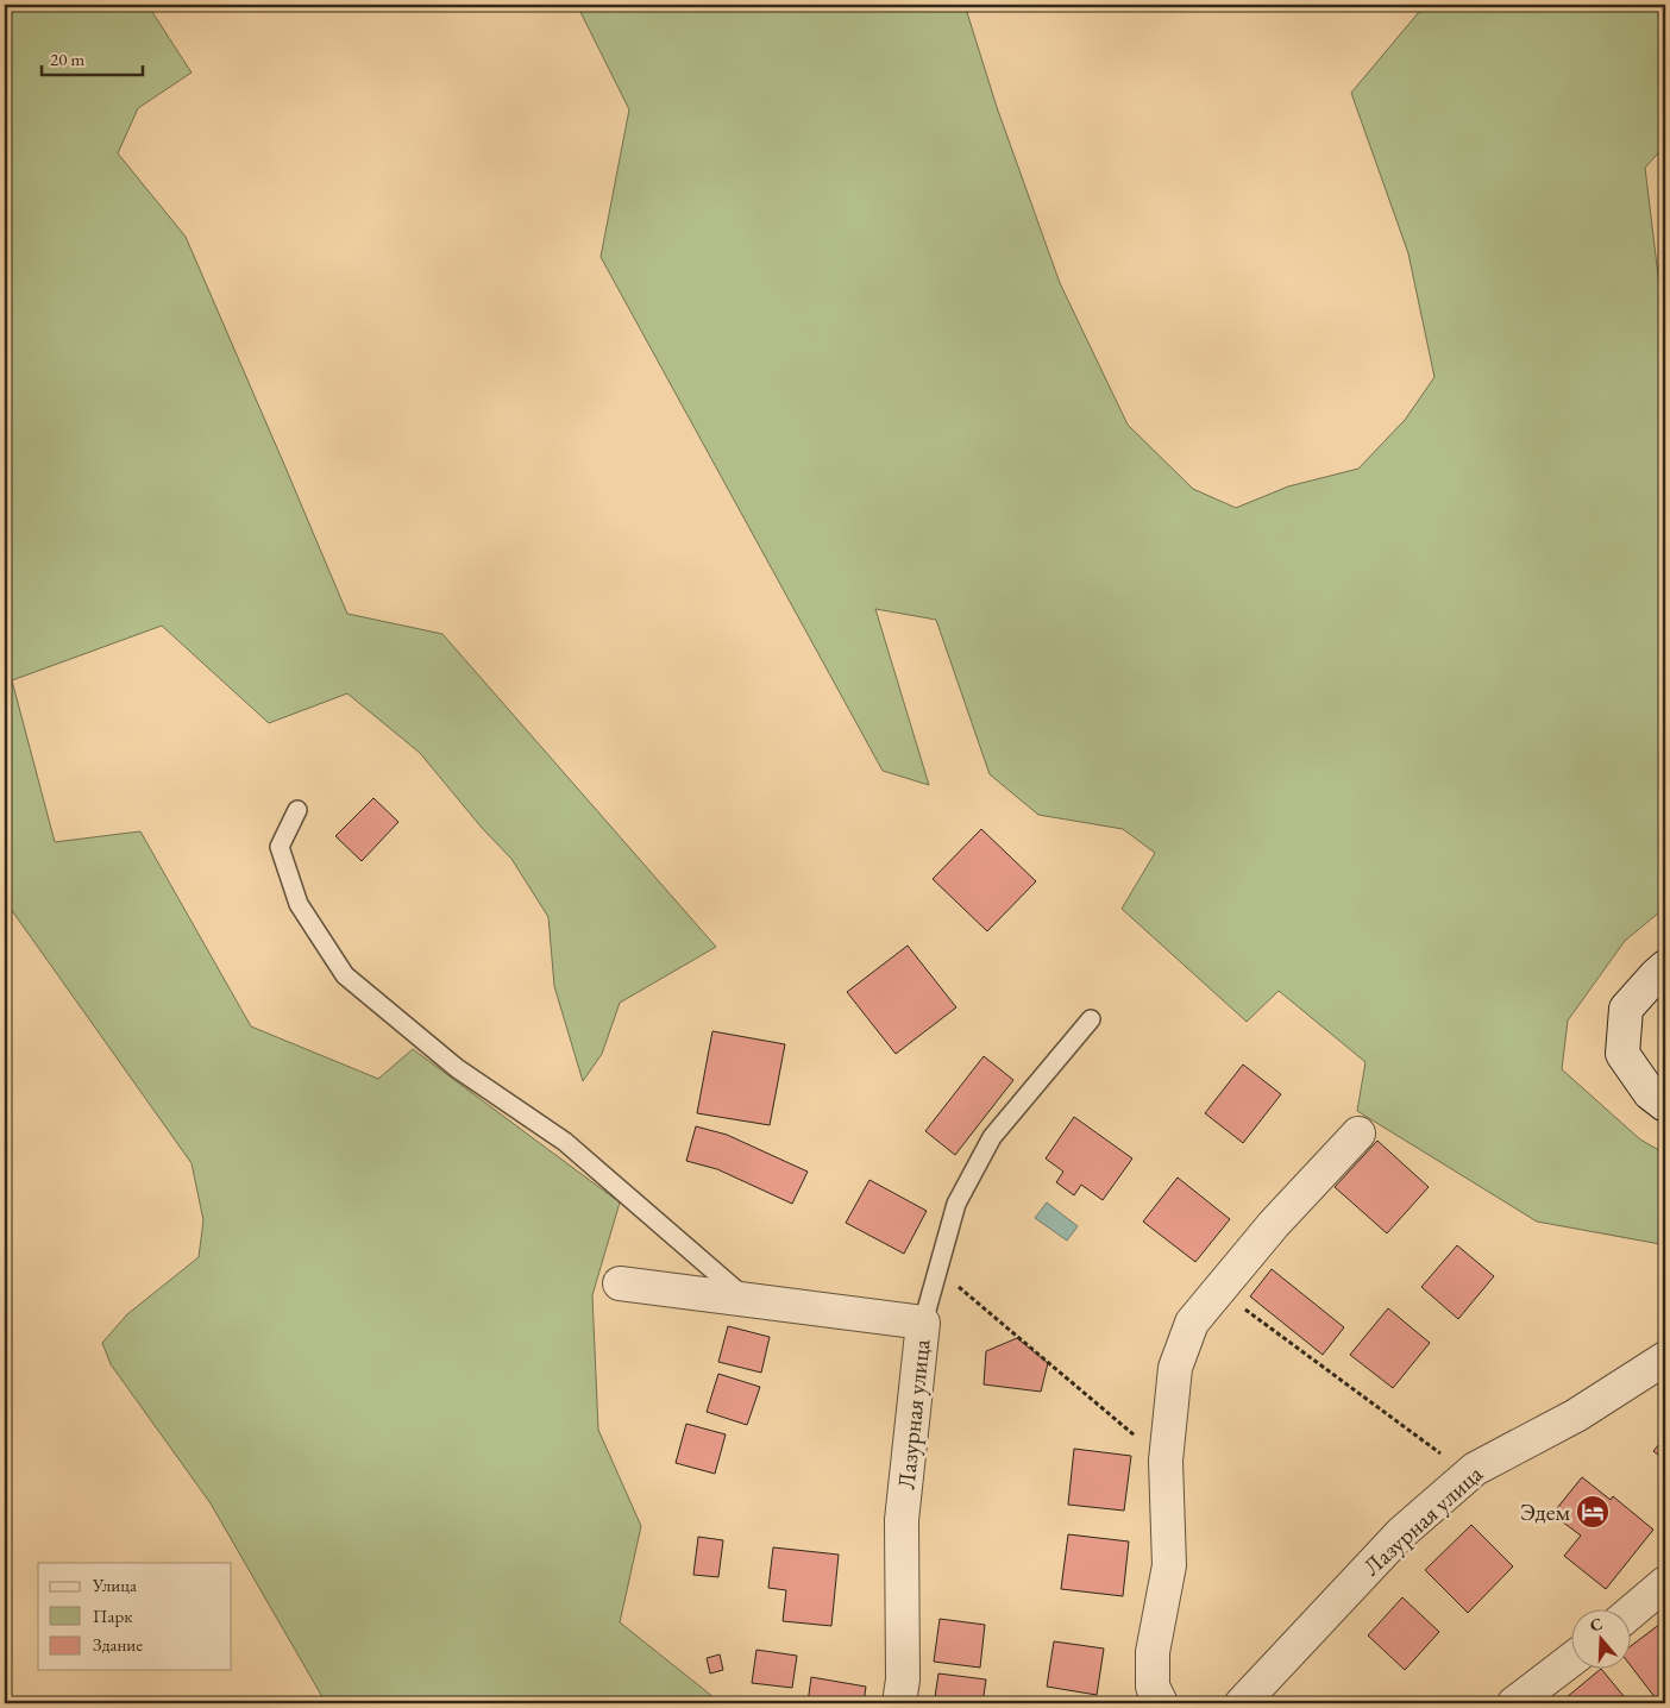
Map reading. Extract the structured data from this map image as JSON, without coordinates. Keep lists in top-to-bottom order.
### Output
{
  "streets": {
    "street": ["Лазурная улица"]
  },
  "places": {
    "hotel": ["Эдем"]
  },
  "legend": ["Улица", "Парк", "Здание"],
  "scale_bar": "20 m",
  "north": "top"
}
